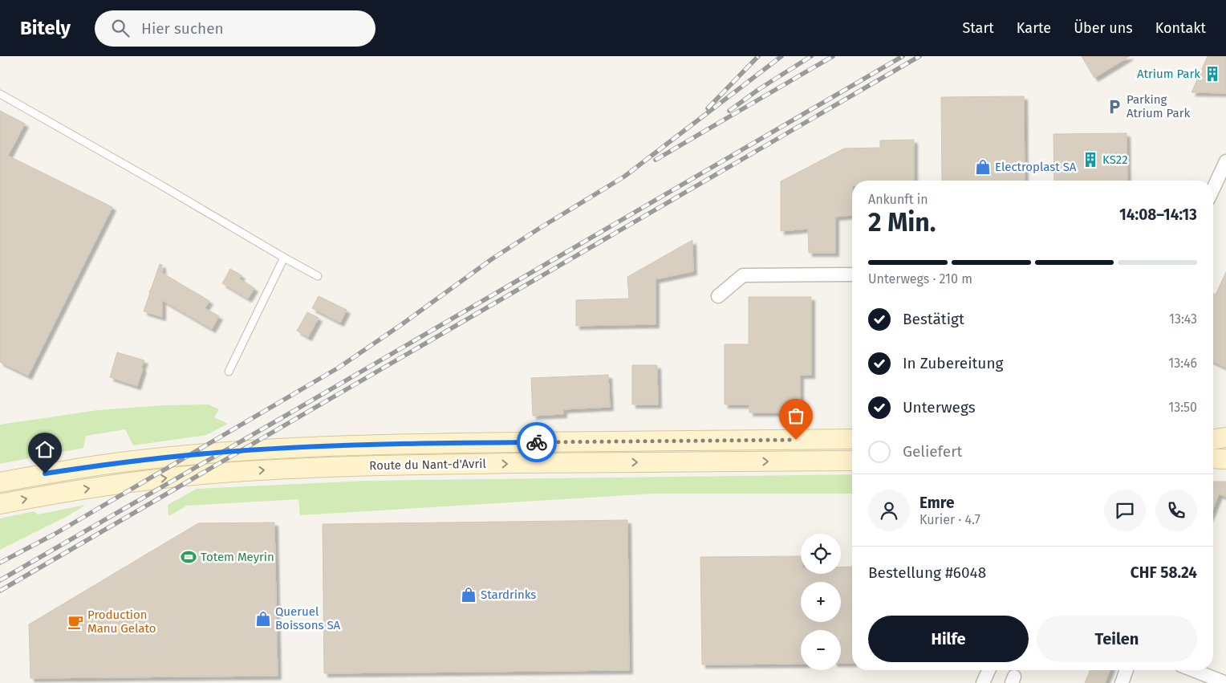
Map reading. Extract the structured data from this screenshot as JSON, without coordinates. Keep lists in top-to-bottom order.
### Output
{
  "streets": {
    "main road": ["Route du Nant-d'Avril"]
  },
  "places": {
    "building": ["Atrium Park", "KS22"],
    "parking": ["Parking Atrium Park"],
    "shop": ["Electroplast SA", "Stardrinks", "Queruel Boissons SA"],
    "sports": ["Totem Meyrin"],
    "cafe": ["Production Manu Gelato"]
  },
  "page": {
    "header": "Bitely",
    "search": "Hier suchen",
    "nav": [
      "Start",
      "Karte",
      "Über uns",
      "Kontakt"
    ],
    "heading": ["2 Min.", "Ankunft in", "14:08–14:13"],
    "panel": [
      "Emre",
      "Kurier · 4.7",
      "Bestellung #6048",
      "CHF 58.24"
    ],
    "bar": "Unterwegs · 210 m",
    "list": [
      ["Bestätigt", "13:43"],
      ["In Zubereitung", "13:46"],
      ["Unterwegs", "13:50"],
      "Geliefert"
    ],
    "map_buttons": ["+", "−"],
    "buttons": ["Hilfe", "Teilen"]
  }
}
